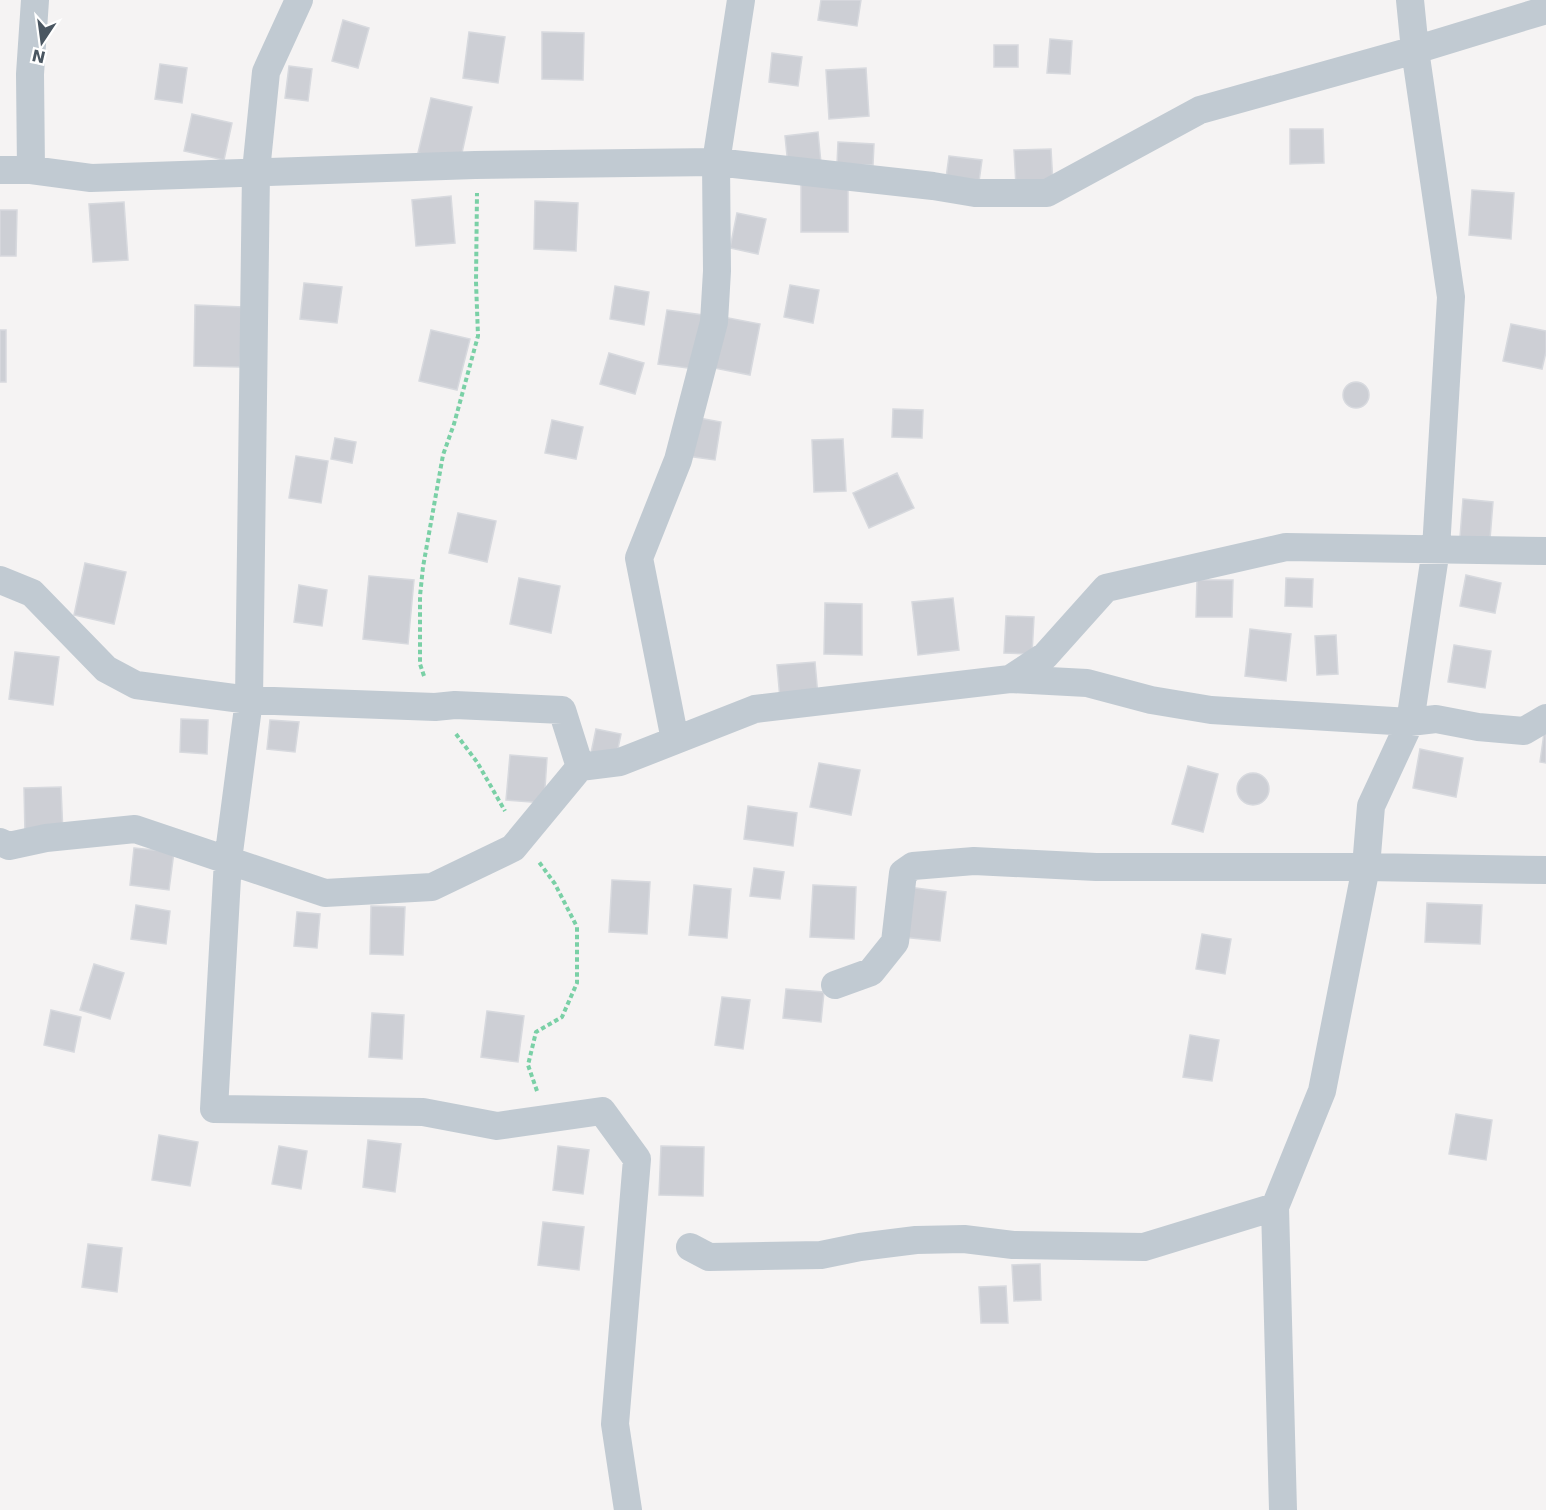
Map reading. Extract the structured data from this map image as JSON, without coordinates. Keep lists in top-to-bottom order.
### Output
{
  "north": "bottom"
}
